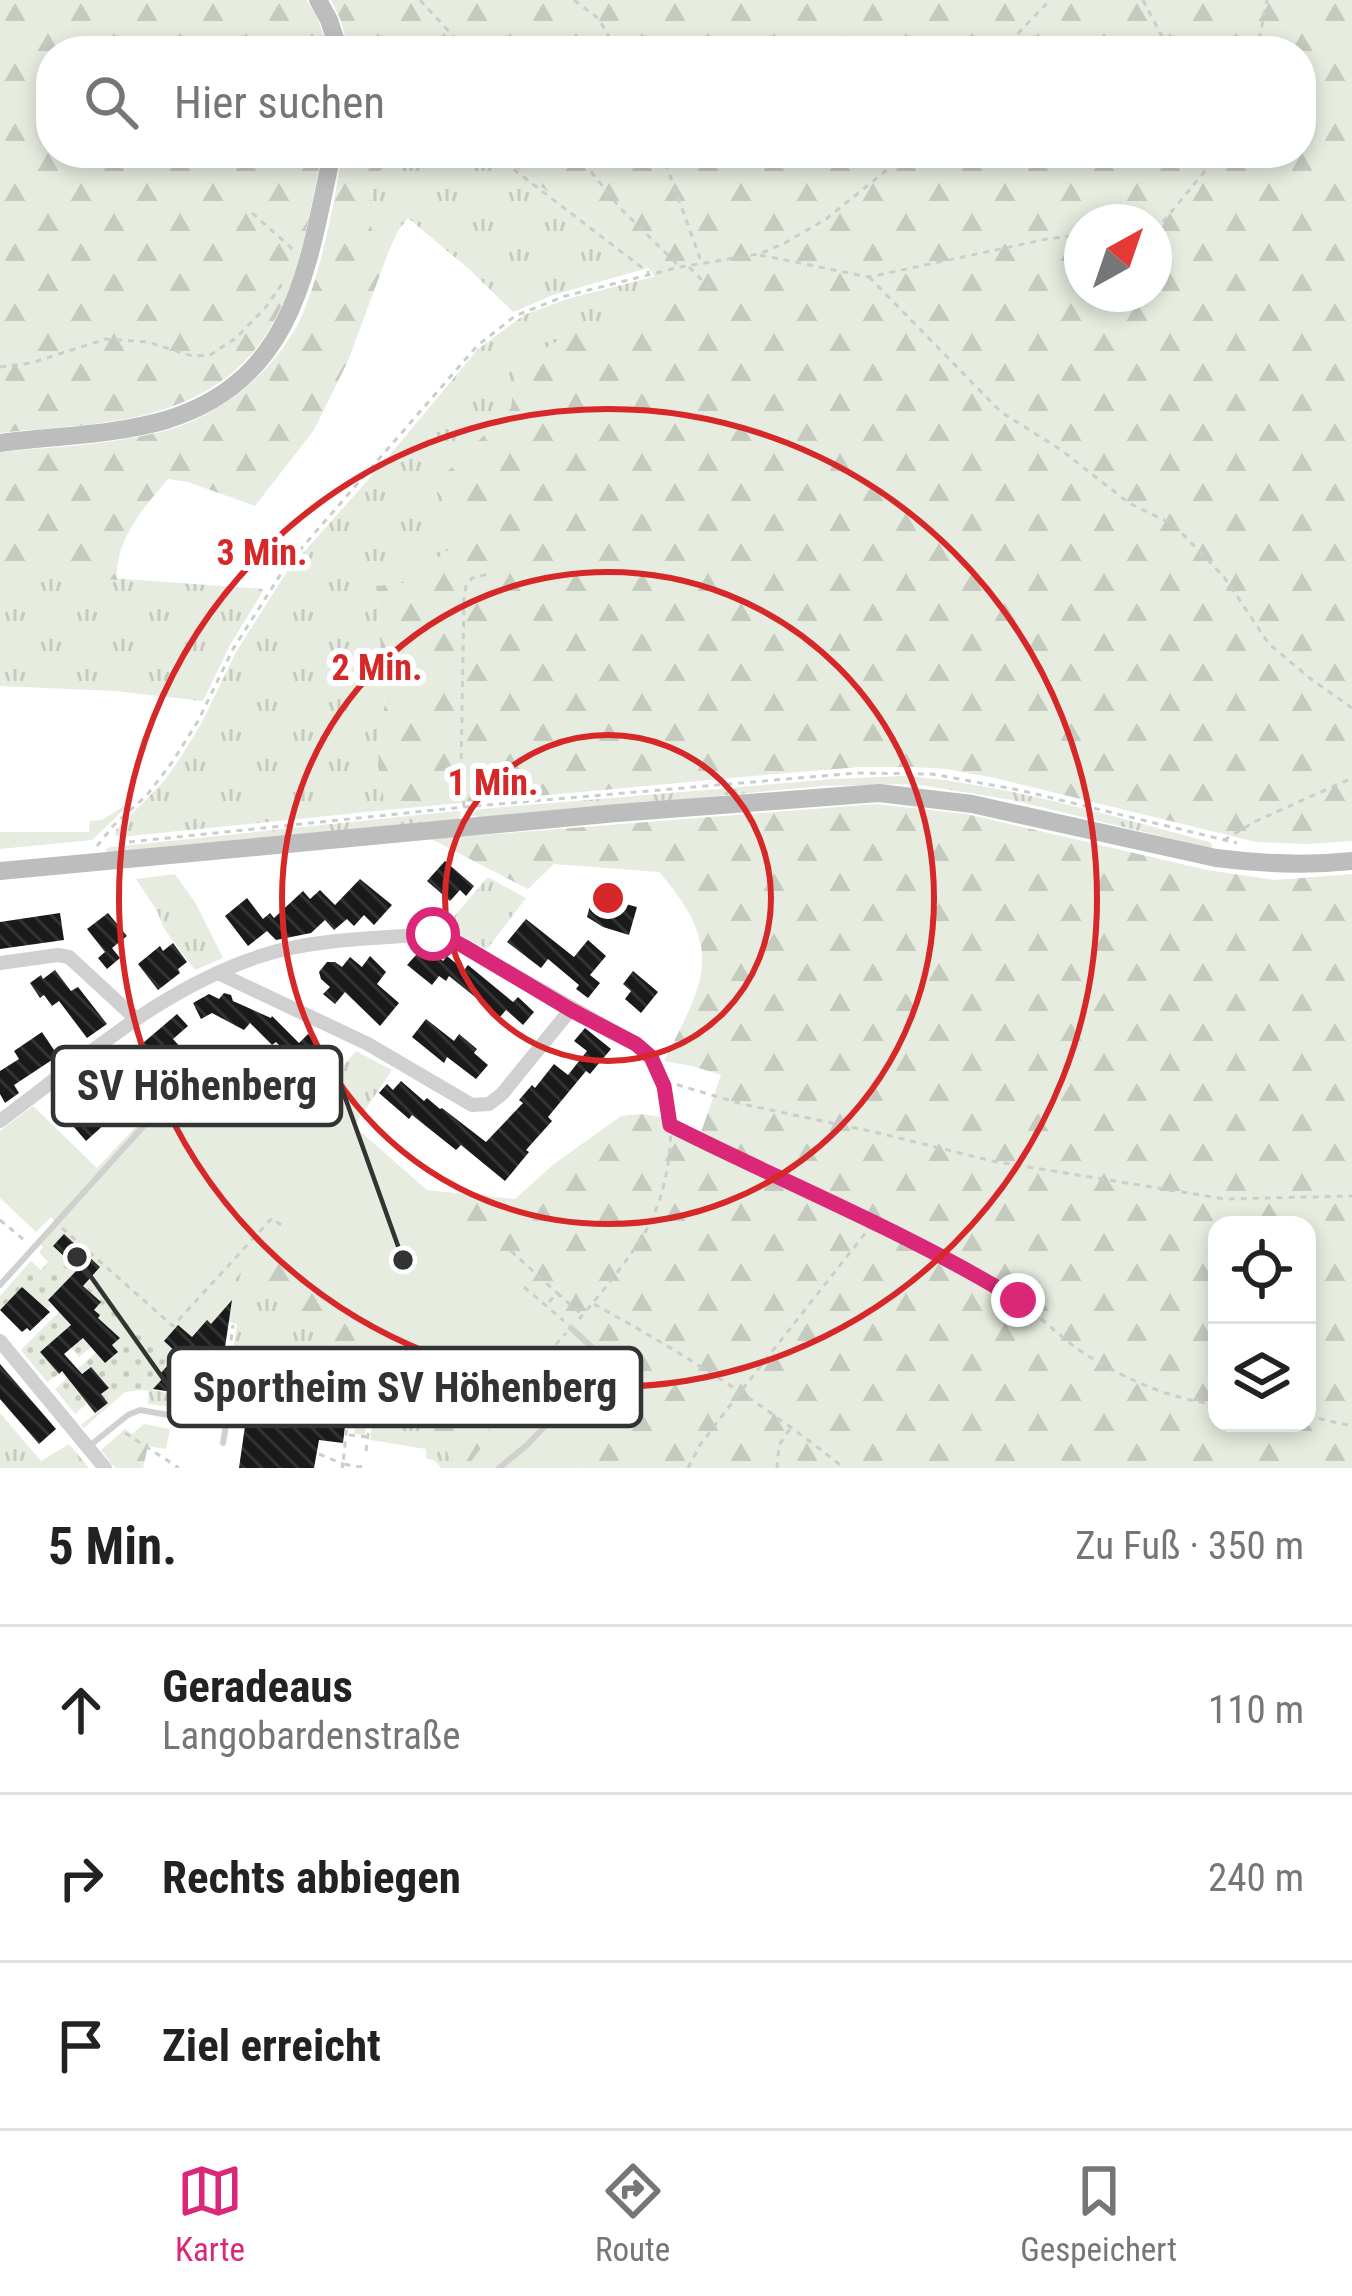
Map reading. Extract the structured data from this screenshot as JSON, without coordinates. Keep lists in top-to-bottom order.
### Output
{
  "places": ["Sportheim SV Höhenberg", "SV Höhenberg"],
  "north": "top right",
  "page": {
    "search": "Hier suchen",
    "heading": ["5 Min.", "Zu Fuß · 350 m"],
    "list": [
      ["Geradeaus", "Langobardenstraße", "110 m"],
      ["Rechts abbiegen", "240 m"],
      "Ziel erreicht"
    ],
    "nav": ["Karte", "Route", "Gespeichert"]
  },
  "rings": ["3 Min.", "2 Min.", "1 Min."]
}
